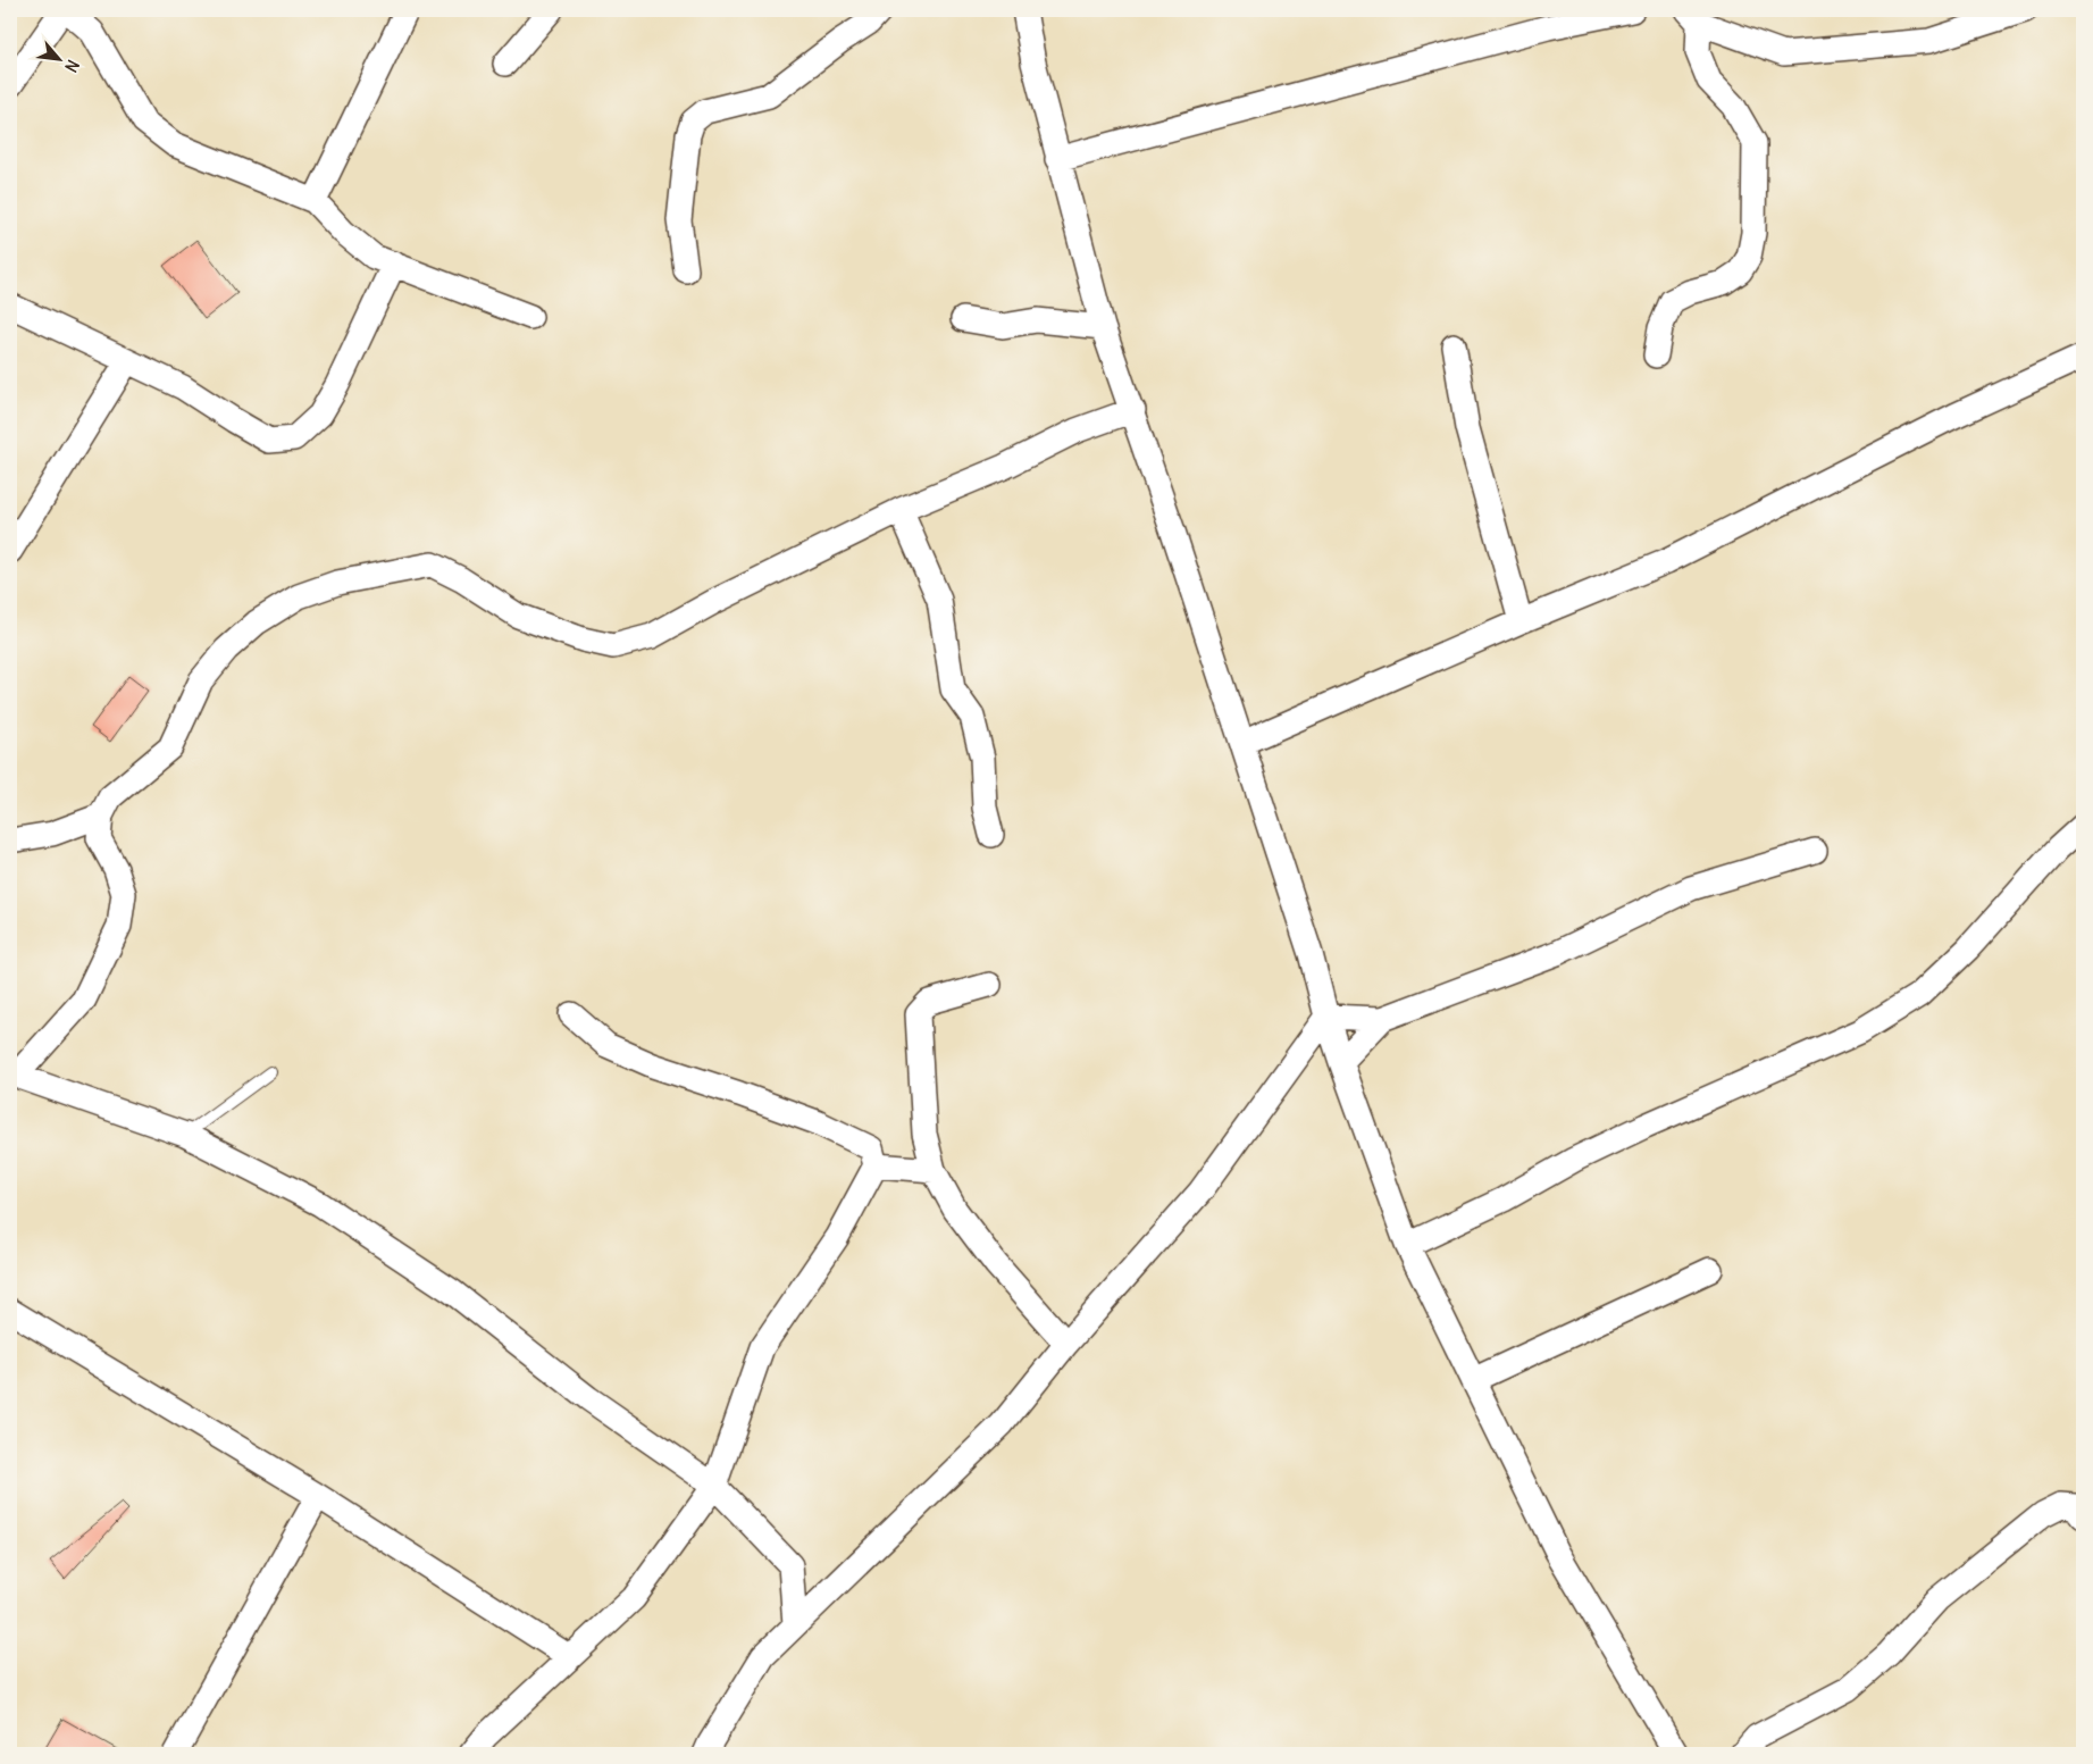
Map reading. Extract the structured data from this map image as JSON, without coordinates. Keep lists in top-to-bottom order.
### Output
{
  "north": "bottom right"
}
